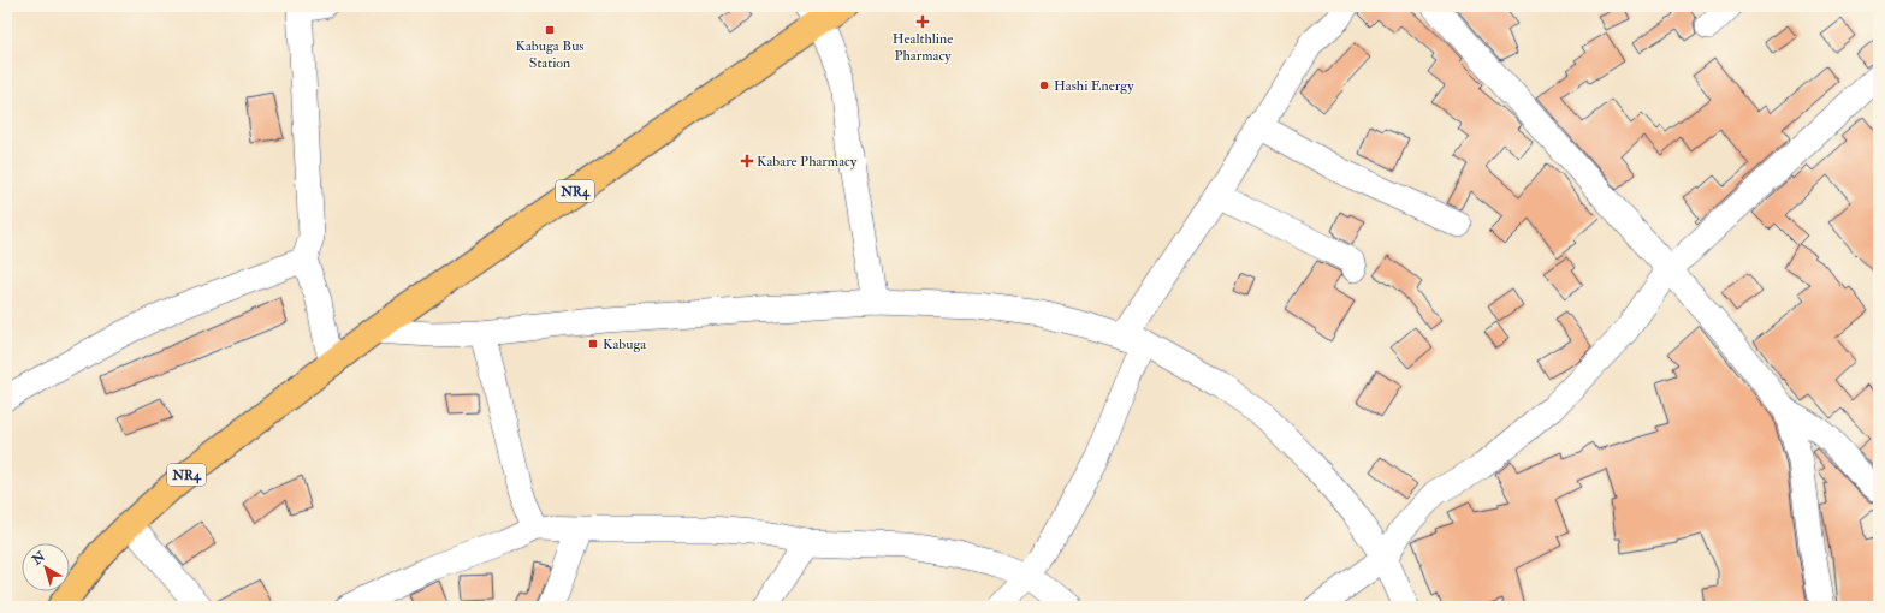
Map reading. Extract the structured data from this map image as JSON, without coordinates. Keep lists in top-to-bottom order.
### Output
{
  "streets": {
    "highway": ["NR4"]
  },
  "places": {
    "health": ["Healthline Pharmacy", "Kabare Pharmacy"],
    "transit": ["Kabuga Bus Station", "Kabuga"],
    "other": ["Hashi Energy"]
  },
  "north": "top left"
}
